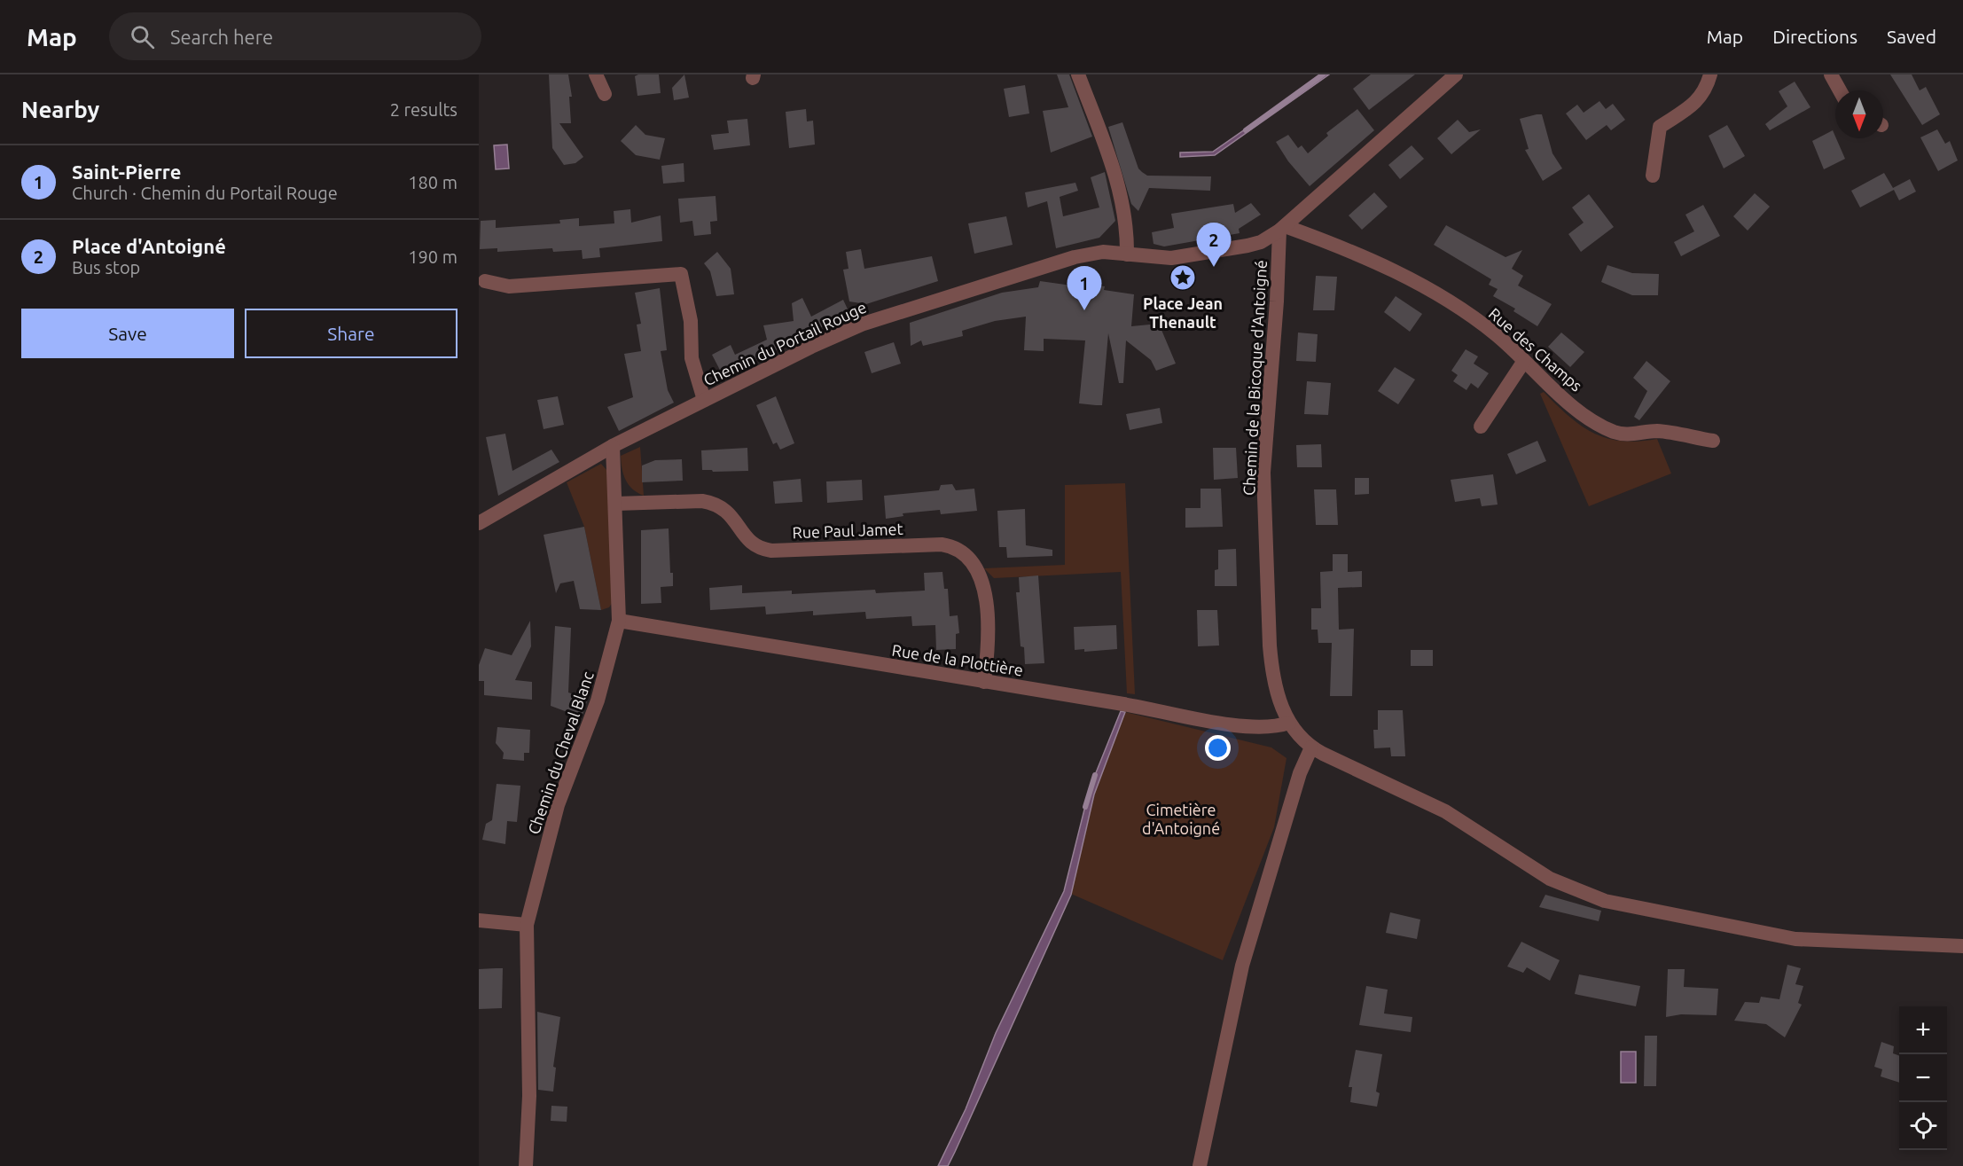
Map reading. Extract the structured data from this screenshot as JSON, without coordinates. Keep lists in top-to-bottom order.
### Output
{
  "streets": {
    "street": [
      "Chemin du Portail Rouge",
      "Rue des Champs",
      "Chemin de la Bicoque d'Antoigné",
      "Rue Paul Jamet",
      "Rue de la Plottière",
      "Chemin du Cheval Blanc"
    ]
  },
  "crossings": [
    ["Chemin du Portail Rouge", "Rue des Champs"],
    ["Chemin du Portail Rouge", "Chemin de la Bicoque d'Antoigné"],
    ["Chemin du Portail Rouge", "Chemin du Cheval Blanc"],
    ["Rue des Champs", "Chemin de la Bicoque d'Antoigné"],
    ["Chemin de la Bicoque d'Antoigné", "Rue de la Plottière"],
    ["Rue Paul Jamet", "Rue de la Plottière"],
    ["Rue Paul Jamet", "Chemin du Cheval Blanc"],
    ["Rue de la Plottière", "Chemin du Cheval Blanc"]
  ],
  "parks": ["Cimetière d'Antoigné"],
  "places": {
    "place": ["Place Jean Thenault"]
  },
  "north": "bottom",
  "page": {
    "header": "Map",
    "search": "Search here",
    "nav": ["Map", "Directions", "Saved"],
    "heading": ["Nearby", "2 results"],
    "list": [
      {
        "mark": "1",
        "name": "Saint-Pierre",
        "note": "Church · Chemin du Portail Rouge",
        "value": "180 m"
      },
      {
        "mark": "2",
        "name": "Place d'Antoigné",
        "note": "Bus stop",
        "value": "190 m"
      }
    ],
    "pins": ["2", "1"],
    "buttons": ["Save", "Share"],
    "map_buttons": ["+", "−"]
  }
}
